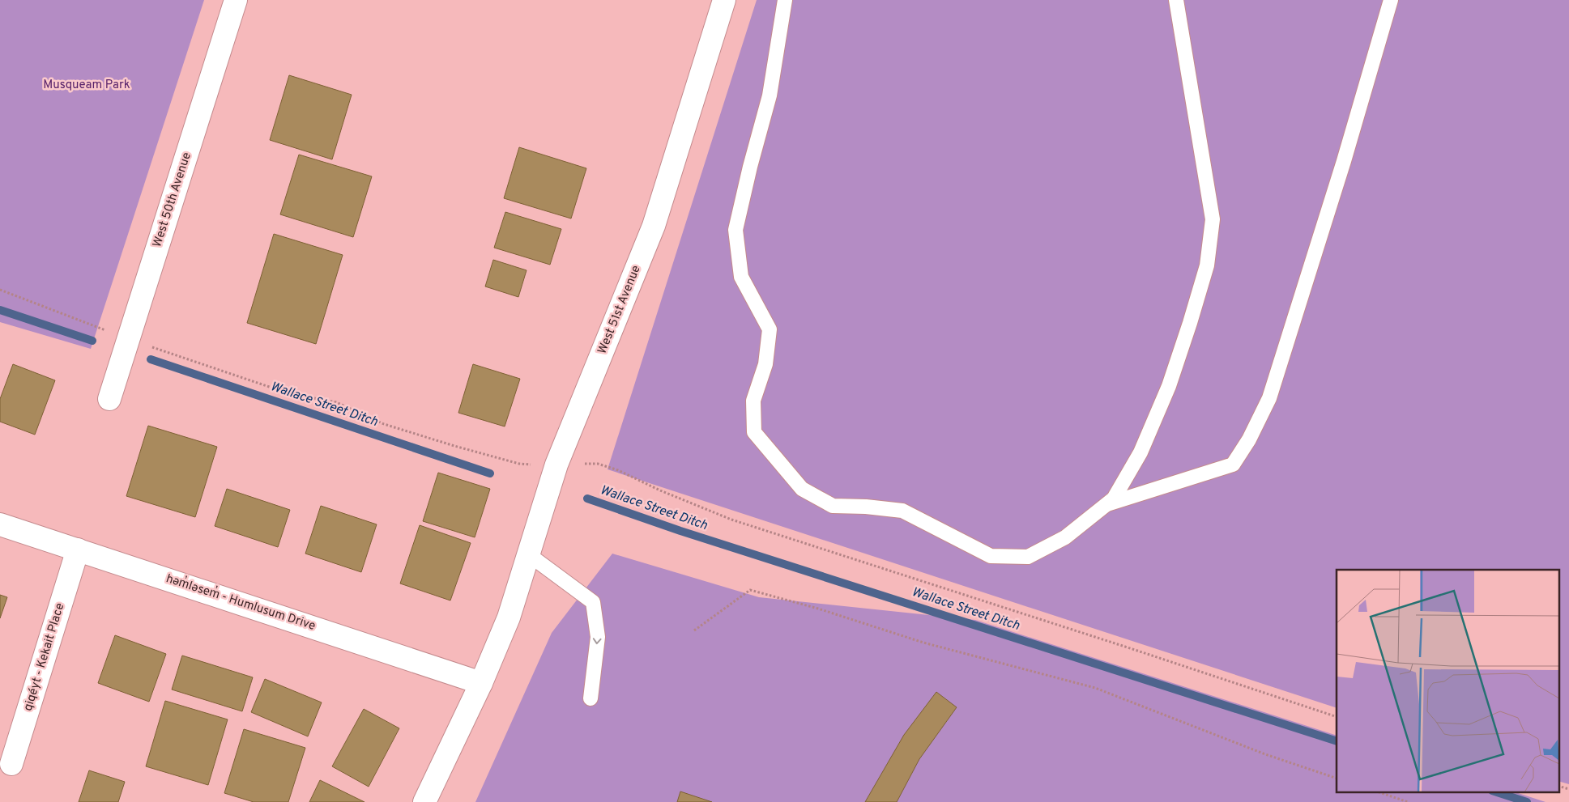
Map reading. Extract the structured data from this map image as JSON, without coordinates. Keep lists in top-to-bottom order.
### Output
{
  "streets": {
    "street": [
      "West 50th Avenue",
      "West 51st Avenue",
      "həm̓ləsem̓ - Humlusum Drive",
      "qiqéyt - Kekait Place"
    ]
  },
  "crossings": [
    ["West 51st Avenue", "həm̓ləsem̓ - Humlusum Drive"],
    ["həm̓ləsem̓ - Humlusum Drive", "qiqéyt - Kekait Place"]
  ],
  "water": ["Wallace Street Ditch"],
  "parks": ["Musqueam Park"]
}
